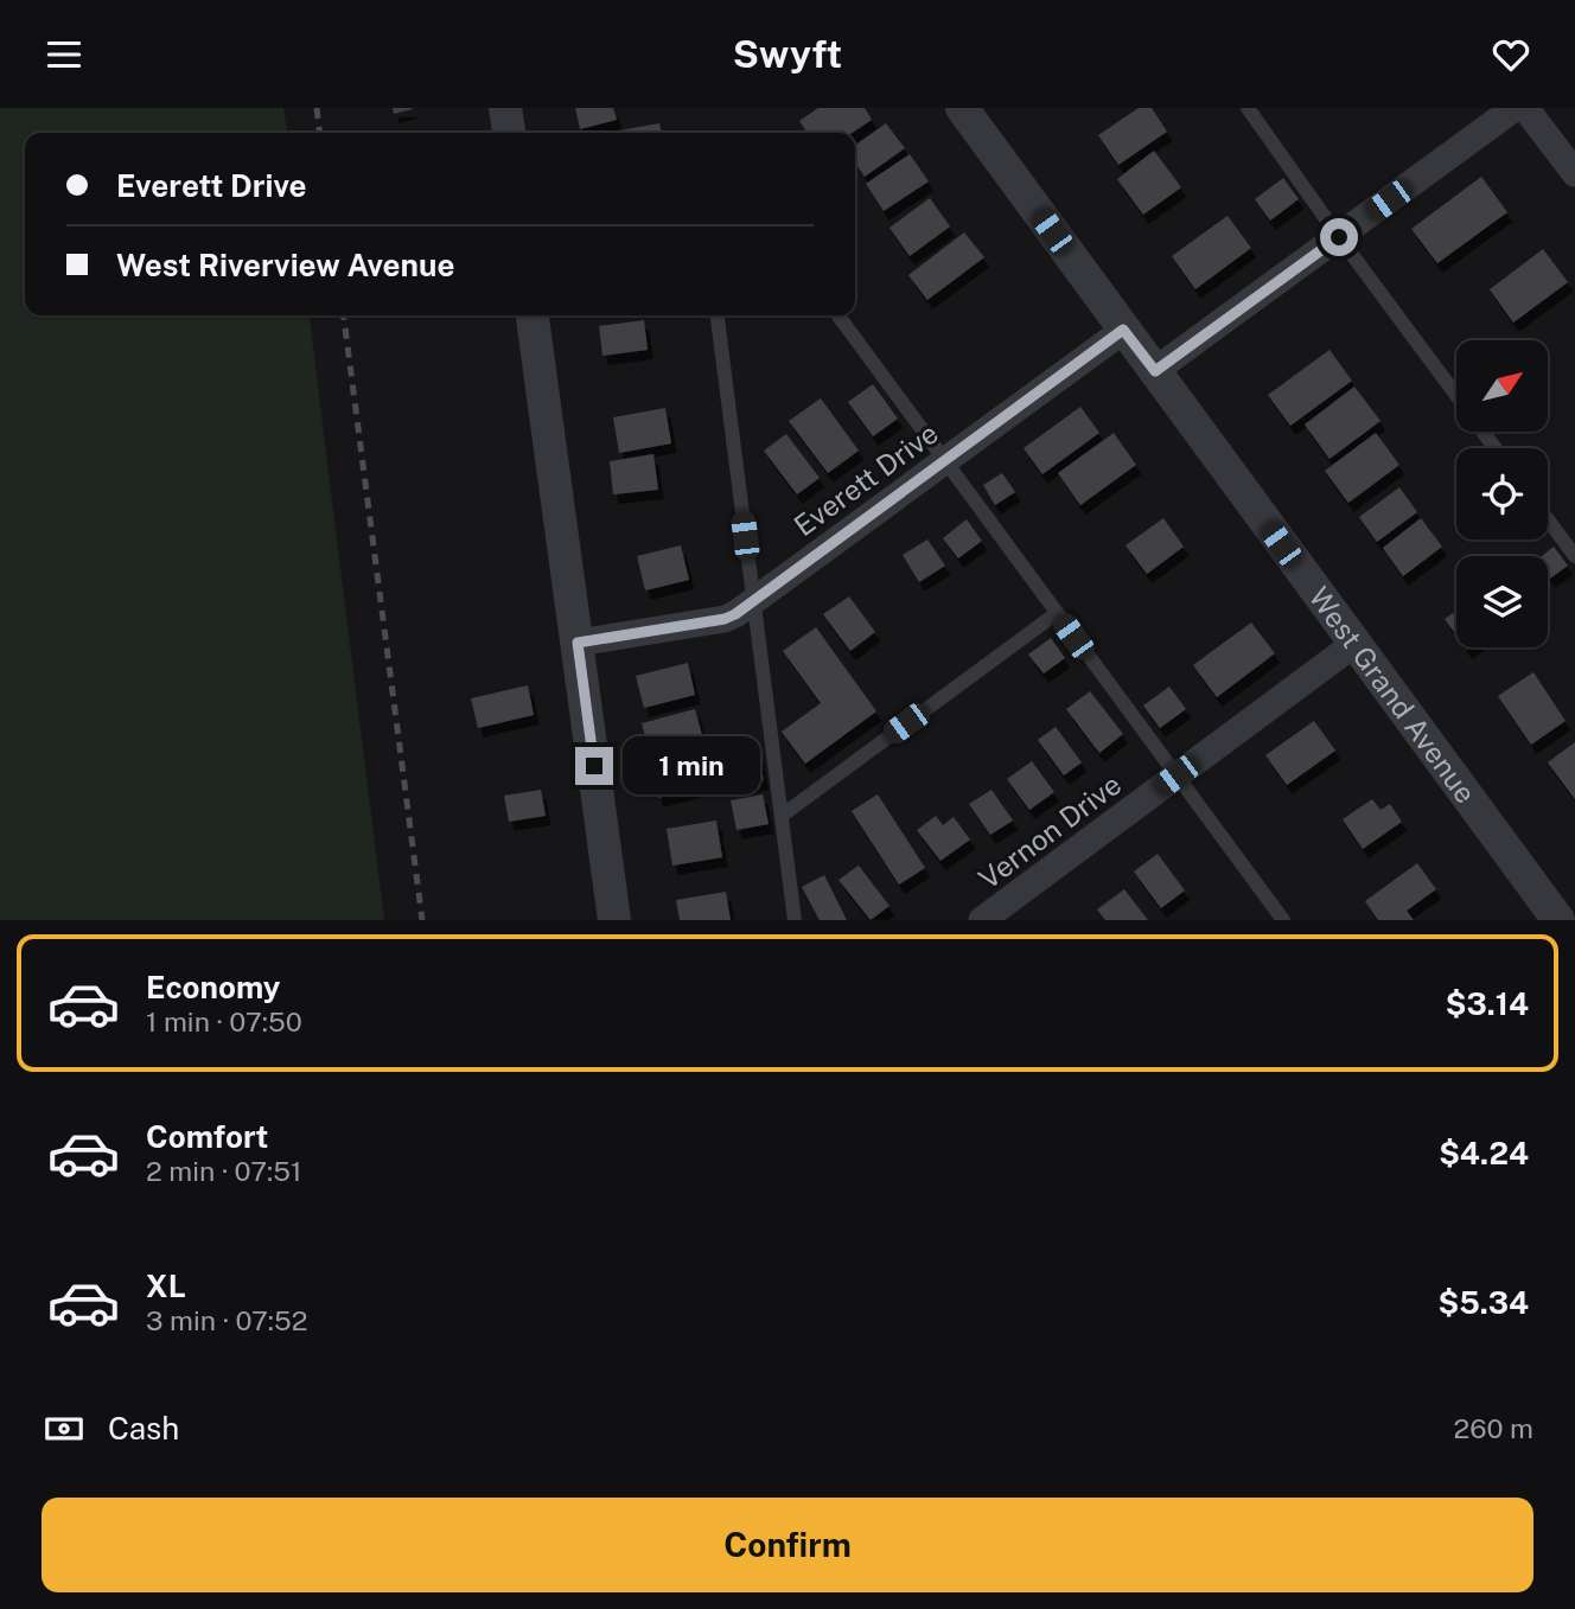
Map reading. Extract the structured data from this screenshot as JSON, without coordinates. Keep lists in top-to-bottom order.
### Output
{
  "streets": {
    "street": ["Everett Drive", "West Grand Avenue", "Vernon Drive"]
  },
  "crossings": [
    ["Everett Drive", "West Grand Avenue"],
    ["West Grand Avenue", "Vernon Drive"]
  ],
  "north": "top right",
  "page": {
    "header": "Swyft",
    "banner": ["Everett Drive", "West Riverview Avenue"],
    "bubble": "1 min",
    "list": [
      {
        "name": "Economy",
        "note": "1 min · 07:50",
        "value": "$3.14"
      },
      {
        "name": "Comfort",
        "note": "2 min · 07:51",
        "value": "$4.24"
      },
      {
        "name": "XL",
        "note": "3 min · 07:52",
        "value": "$5.34"
      }
    ],
    "pay": ["Cash", "260 m"],
    "buttons": "Confirm"
  }
}
